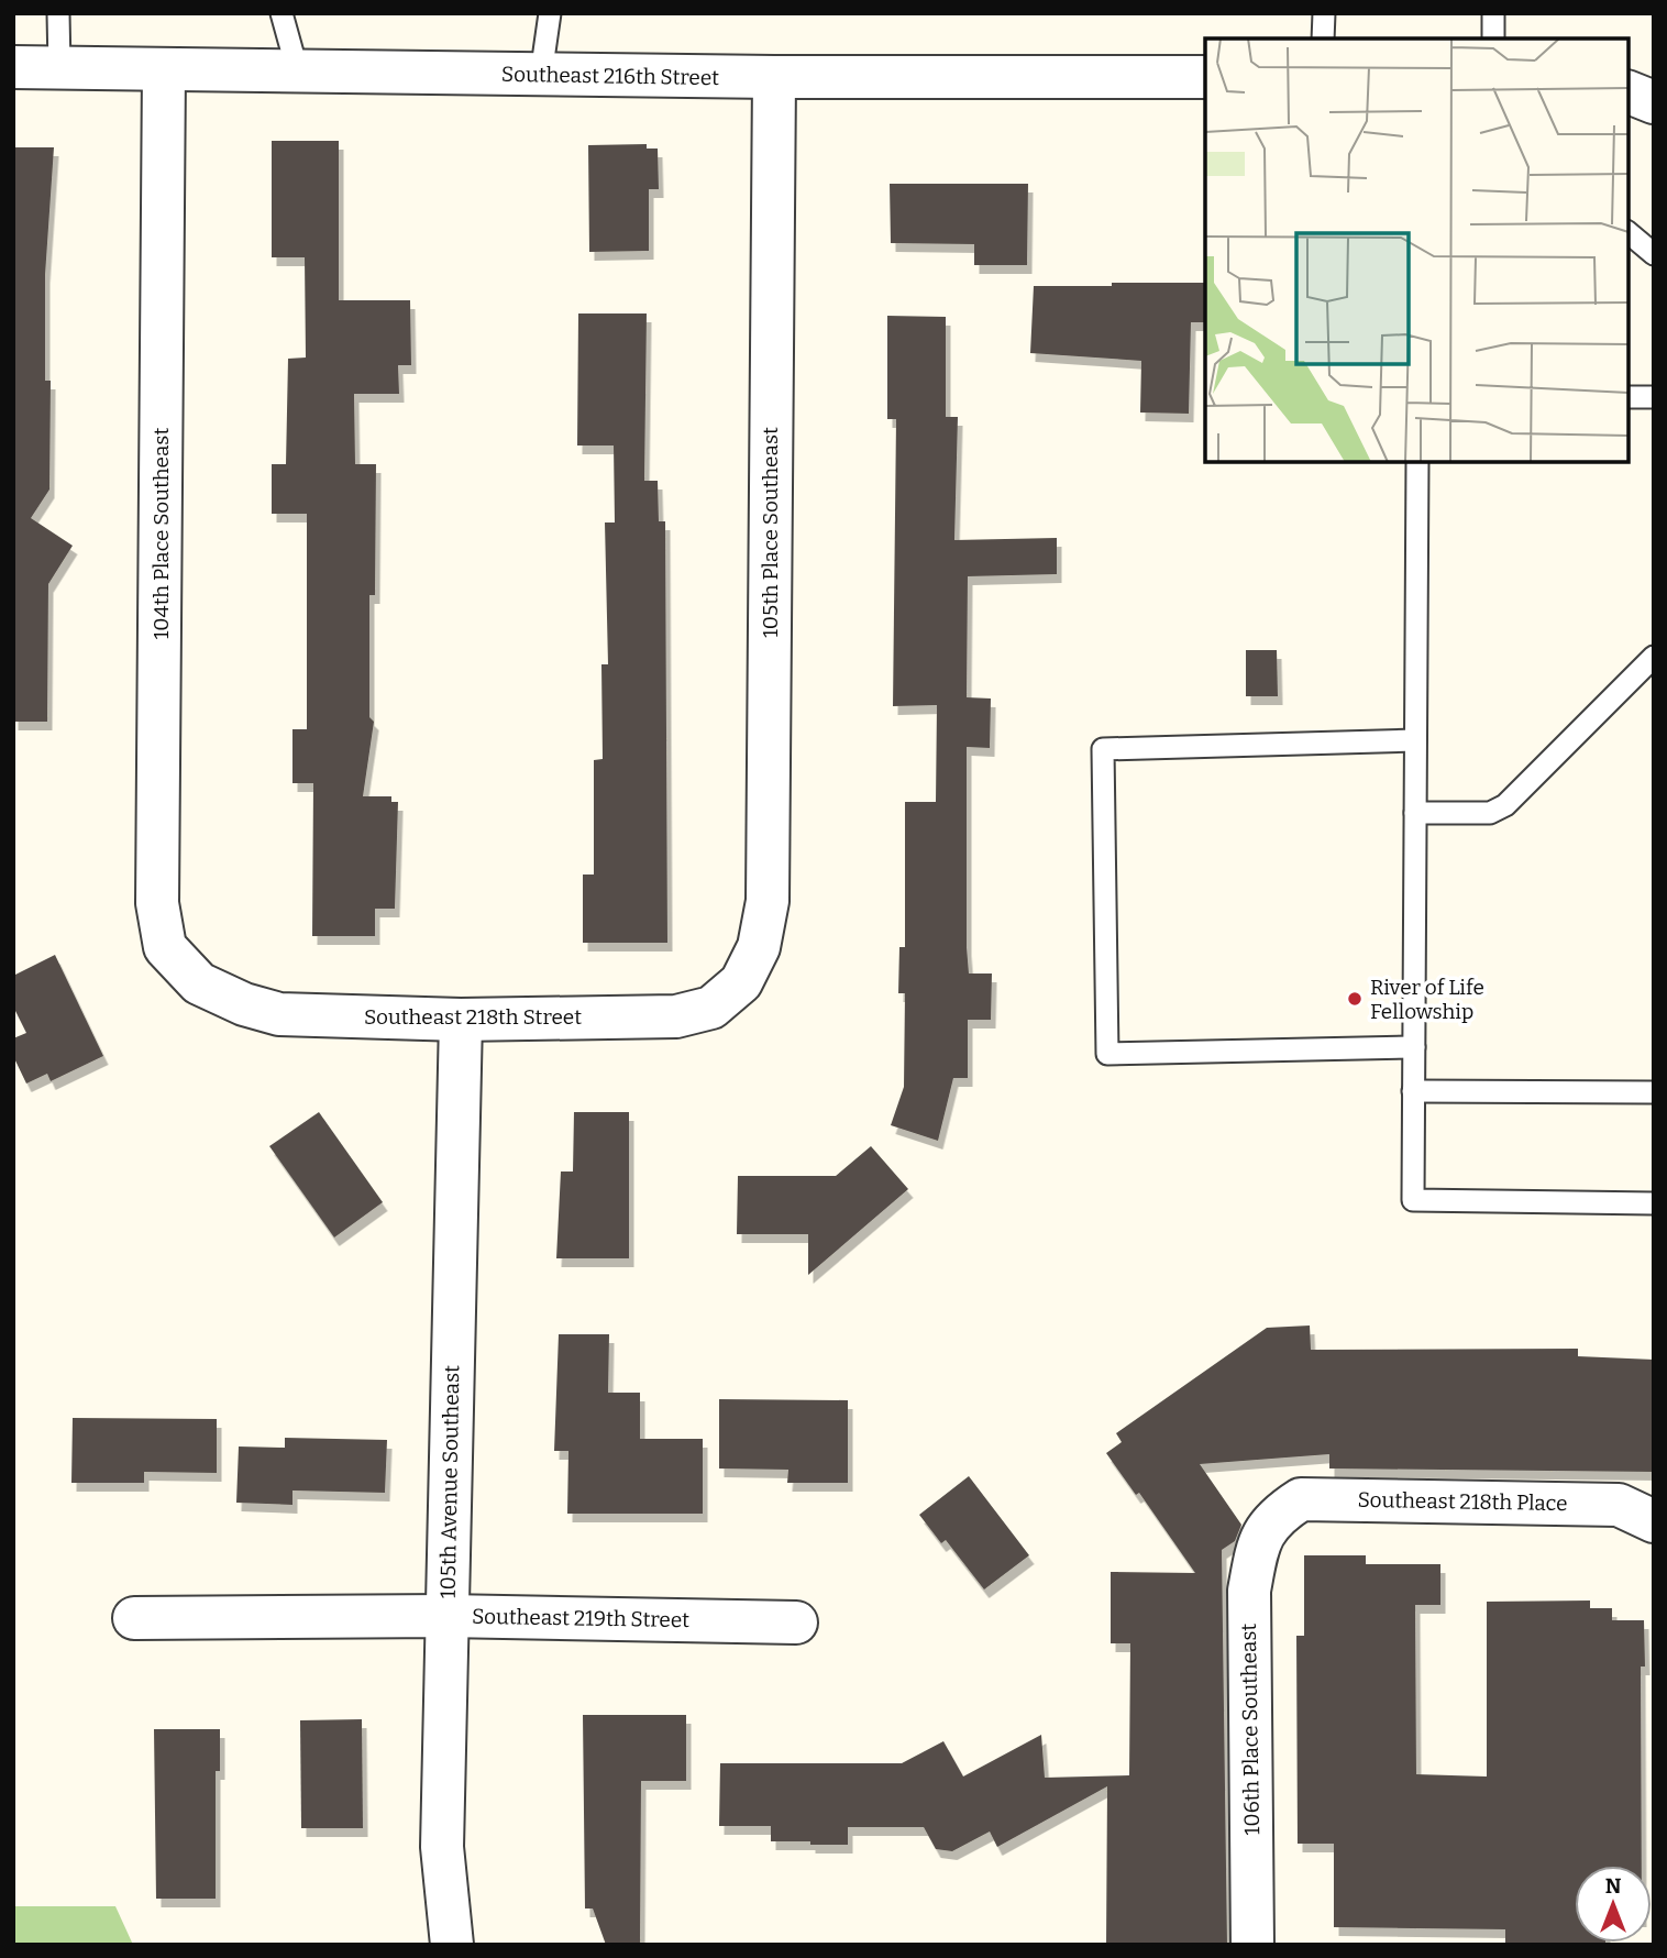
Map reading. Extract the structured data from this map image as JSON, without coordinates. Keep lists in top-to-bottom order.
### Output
{
  "streets": {
    "street": [
      "Southeast 216th Street",
      "105th Place Southeast",
      "104th Place Southeast",
      "Southeast 218th Street",
      "105th Avenue Southeast",
      "Southeast 218th Place",
      "Southeast 219th Street",
      "106th Place Southeast"
    ]
  },
  "crossings": [
    ["Southeast 216th Street", "105th Place Southeast"],
    ["Southeast 216th Street", "104th Place Southeast"],
    ["105th Place Southeast", "Southeast 218th Street"],
    ["104th Place Southeast", "Southeast 218th Street"],
    ["Southeast 218th Street", "105th Avenue Southeast"],
    ["105th Avenue Southeast", "Southeast 219th Street"],
    ["Southeast 218th Place", "106th Place Southeast"]
  ],
  "places": ["River of Life Fellowship"],
  "north": "top"
}
